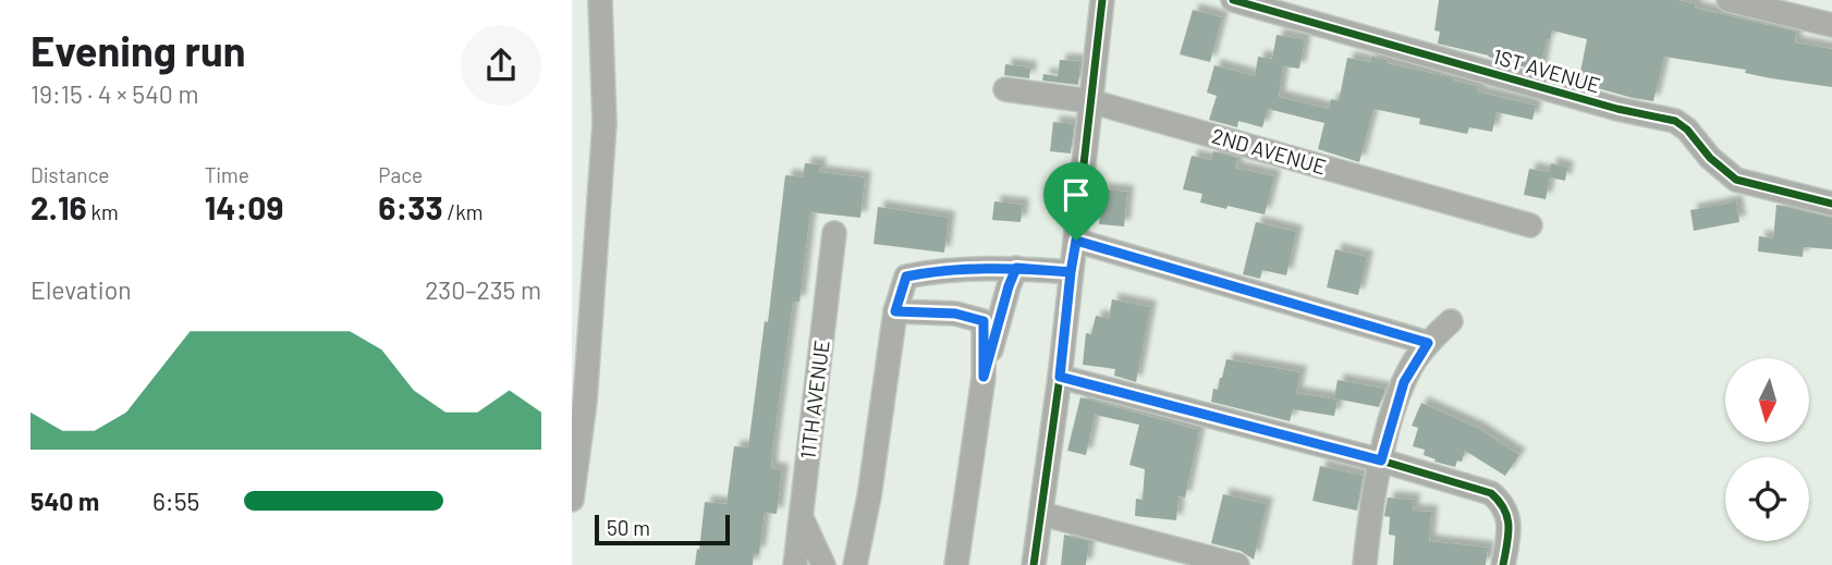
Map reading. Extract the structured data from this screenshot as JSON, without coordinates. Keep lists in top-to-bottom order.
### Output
{
  "streets": {
    "street": ["1ST AVENUE", "2ND AVENUE", "11TH AVENUE"]
  },
  "scale_bar": "50 m",
  "north": "bottom",
  "page": {
    "heading": ["Evening run", "19:15 · 4 × 540 m"],
    "stats": [
      ["Distance", "2.16 km"],
      ["Time", "14:09"],
      ["Pace", "6:33 /km"]
    ],
    "chart": ["Elevation", "230–235 m"],
    "list": [
      {
        "name": "540 m",
        "note": "6:55"
      }
    ],
    "scale": "50 m"
  }
}
